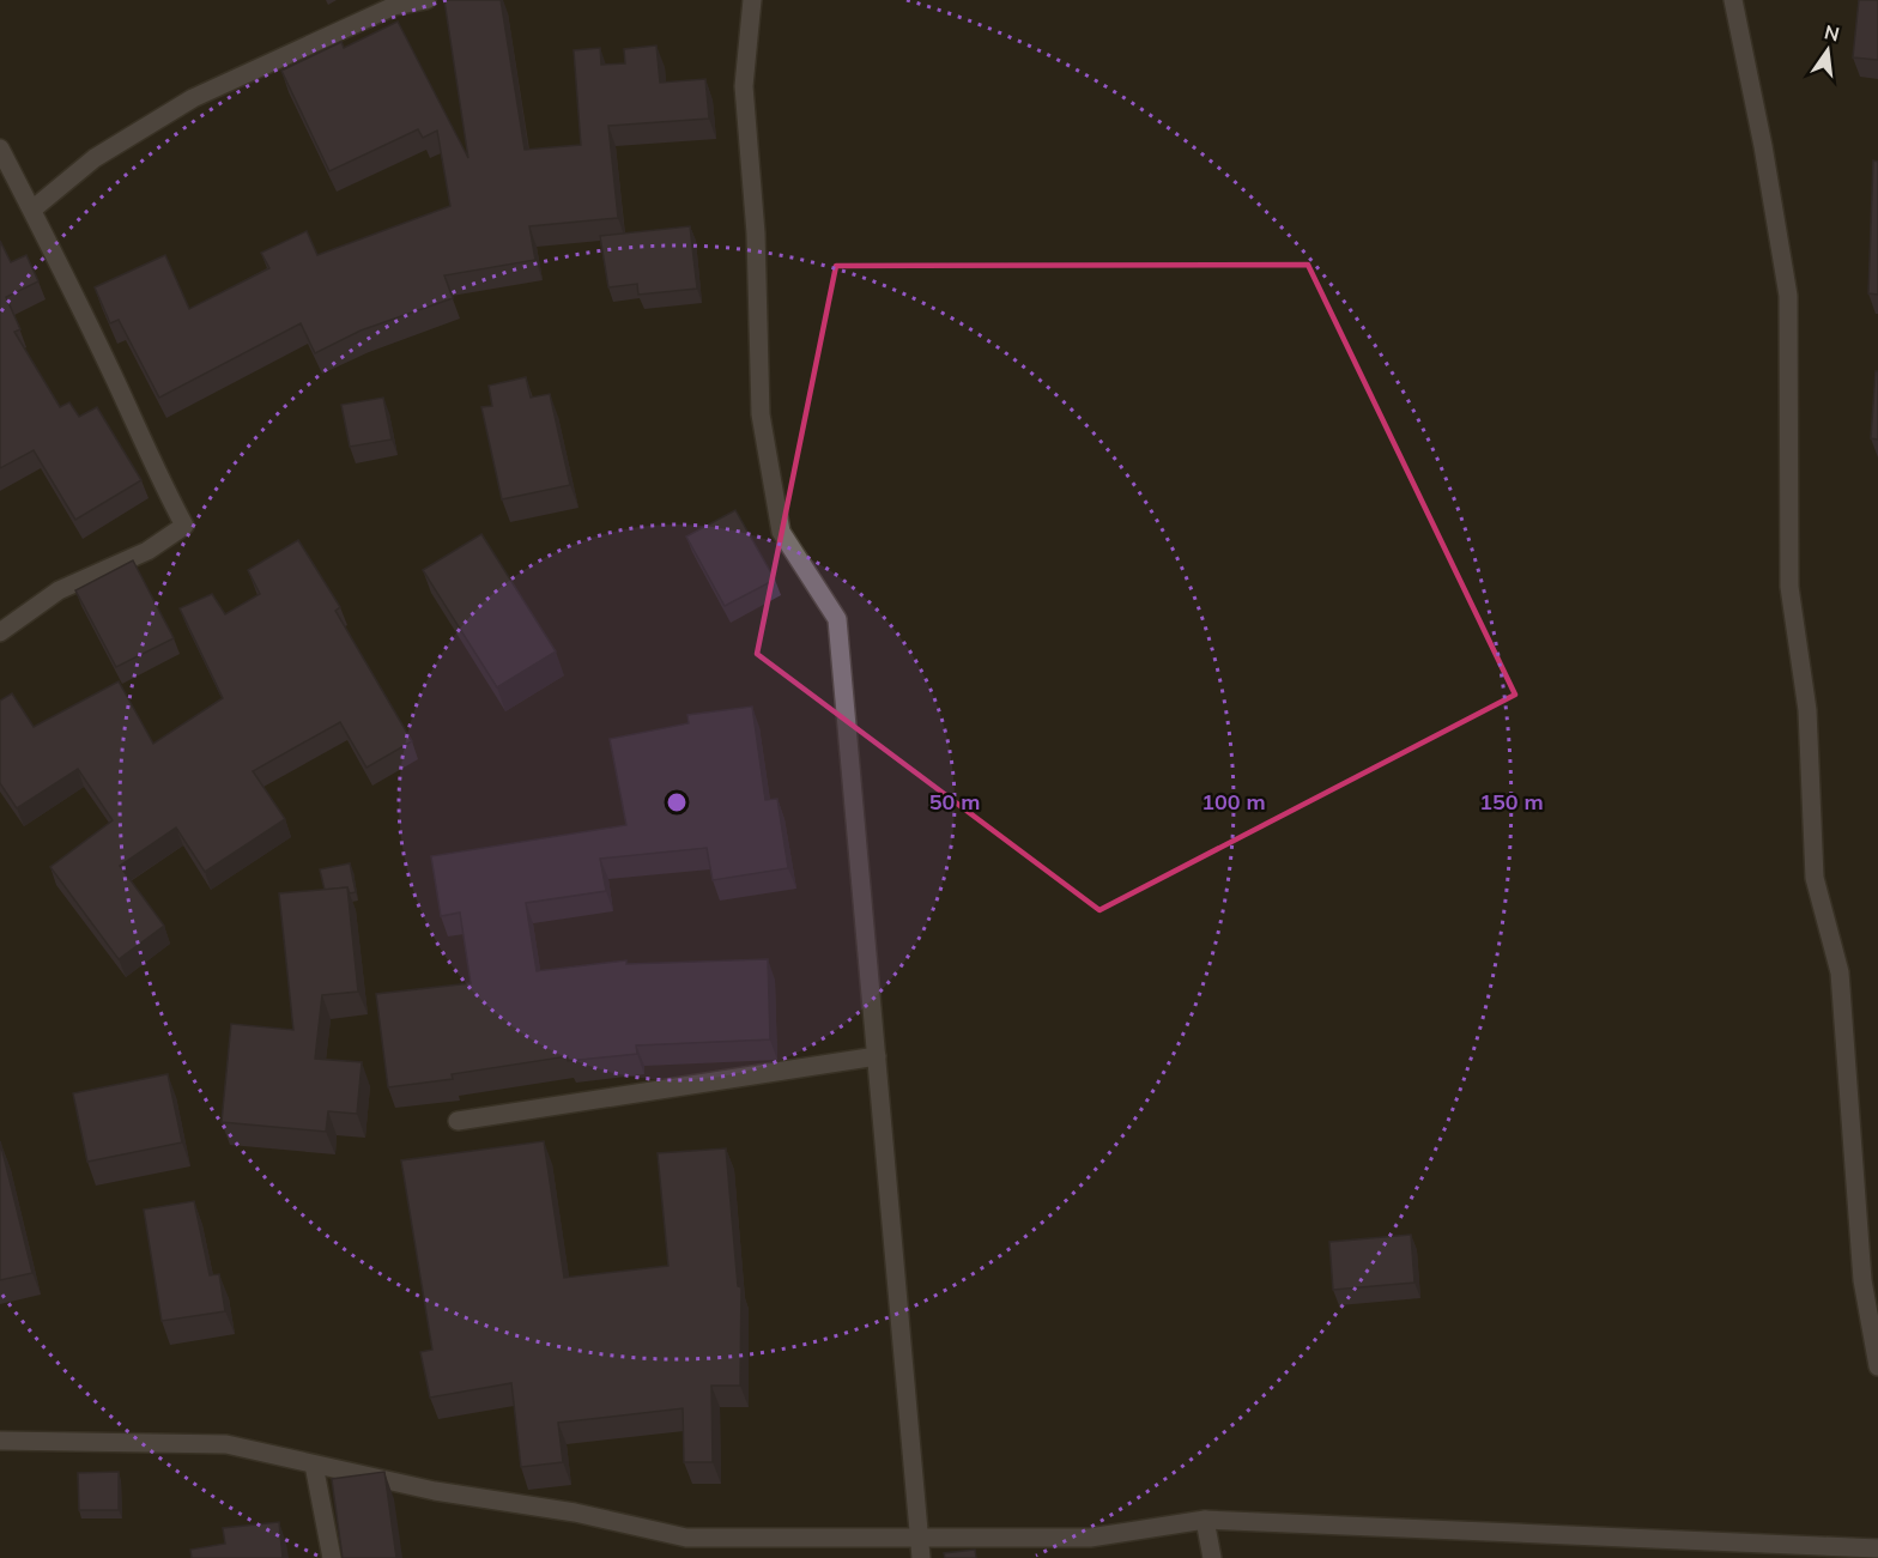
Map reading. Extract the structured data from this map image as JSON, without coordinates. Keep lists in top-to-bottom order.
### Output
{
  "north": "top",
  "rings": ["50 m", "100 m", "150 m"]
}
